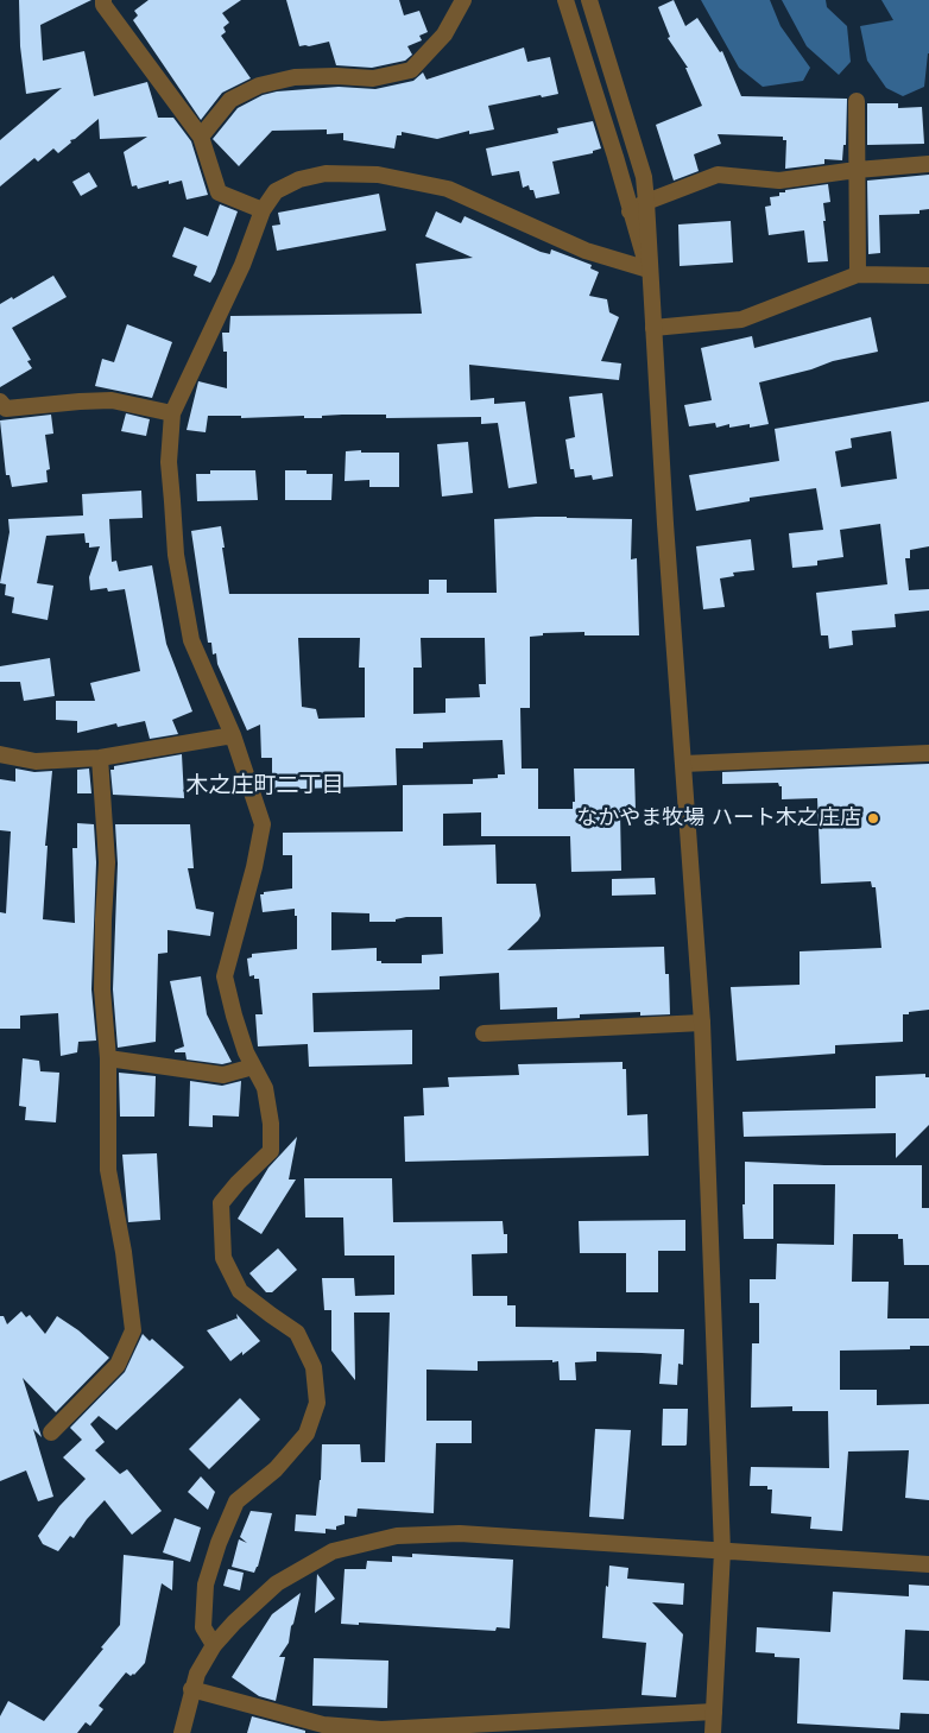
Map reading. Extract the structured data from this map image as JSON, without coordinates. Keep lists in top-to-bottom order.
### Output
{
  "districts": ["木之庄町二丁目"],
  "places": ["なかやま牧場 ハート木之庄店"]
}
